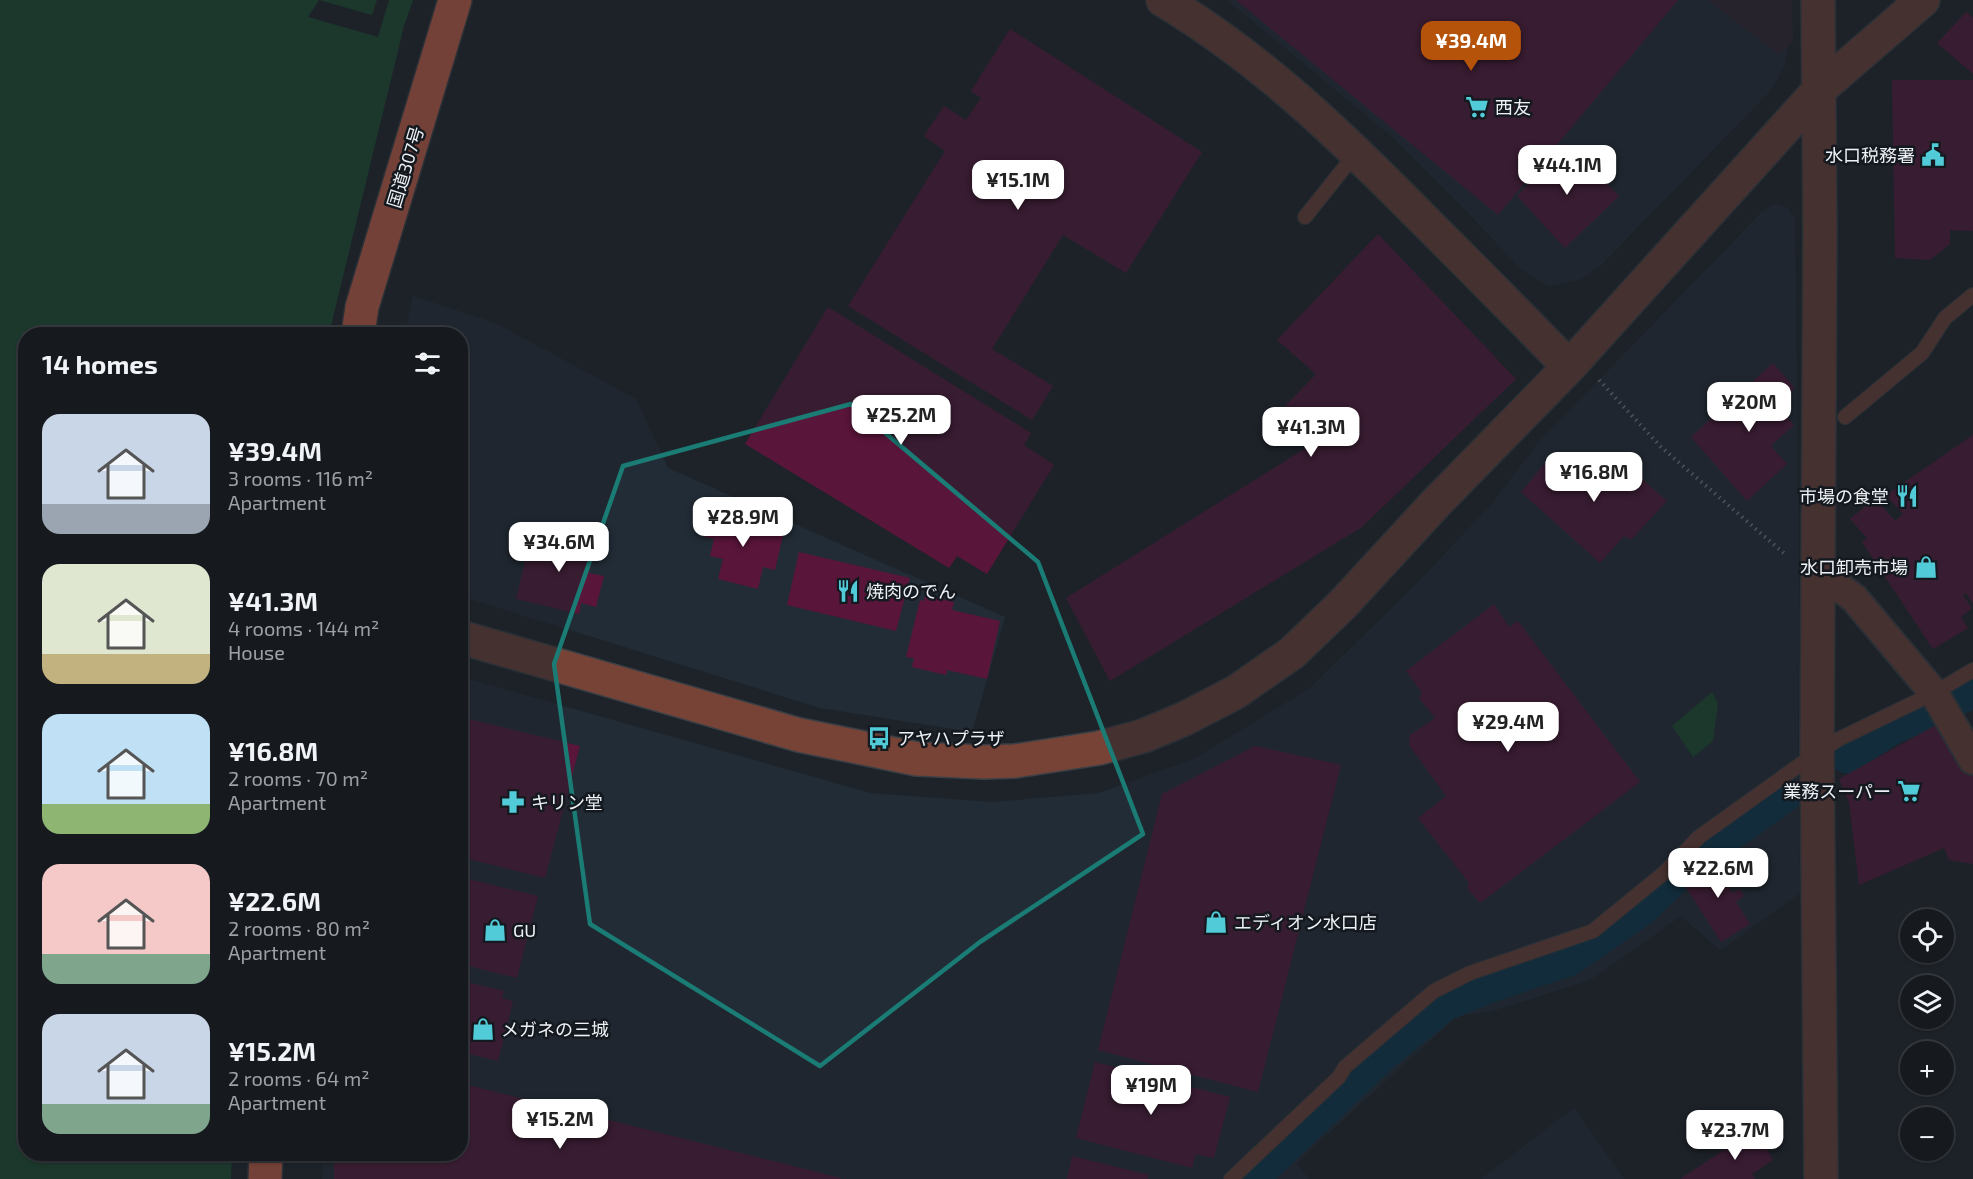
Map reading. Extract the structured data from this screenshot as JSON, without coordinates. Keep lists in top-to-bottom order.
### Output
{
  "streets": {
    "highway": ["国道307号"]
  },
  "places": {
    "supermarket": ["西友", "業務スーパー"],
    "public building": ["水口税務署"],
    "restaurant": ["市場の食堂", "焼肉のでん"],
    "shop": [
      "水口卸売市場",
      "エディオン水口店",
      "GU",
      "メガネの三城"
    ],
    "bus stop": ["アヤハプラザ"],
    "pharmacy": ["キリン堂"]
  },
  "page": {
    "price": [
      "¥39.4M",
      "¥44.1M",
      "¥15.1M",
      "¥20M",
      "¥25.2M",
      "¥41.3M",
      "¥16.8M",
      "¥28.9M",
      "¥34.6M",
      "¥29.4M",
      "¥22.6M",
      "¥19M",
      "¥15.2M",
      "¥23.7M"
    ],
    "heading": "14 homes",
    "list": [
      {
        "name": "¥39.4M",
        "note": "3 rooms · 116 m² · Apartment"
      },
      {
        "name": "¥41.3M",
        "note": "4 rooms · 144 m² · House"
      },
      {
        "name": "¥16.8M",
        "note": "2 rooms · 70 m² · Apartment"
      },
      {
        "name": "¥22.6M",
        "note": "2 rooms · 80 m² · Apartment"
      },
      {
        "name": "¥15.2M",
        "note": "2 rooms · 64 m² · Apartment"
      }
    ],
    "map_buttons": ["+", "−"]
  }
}
